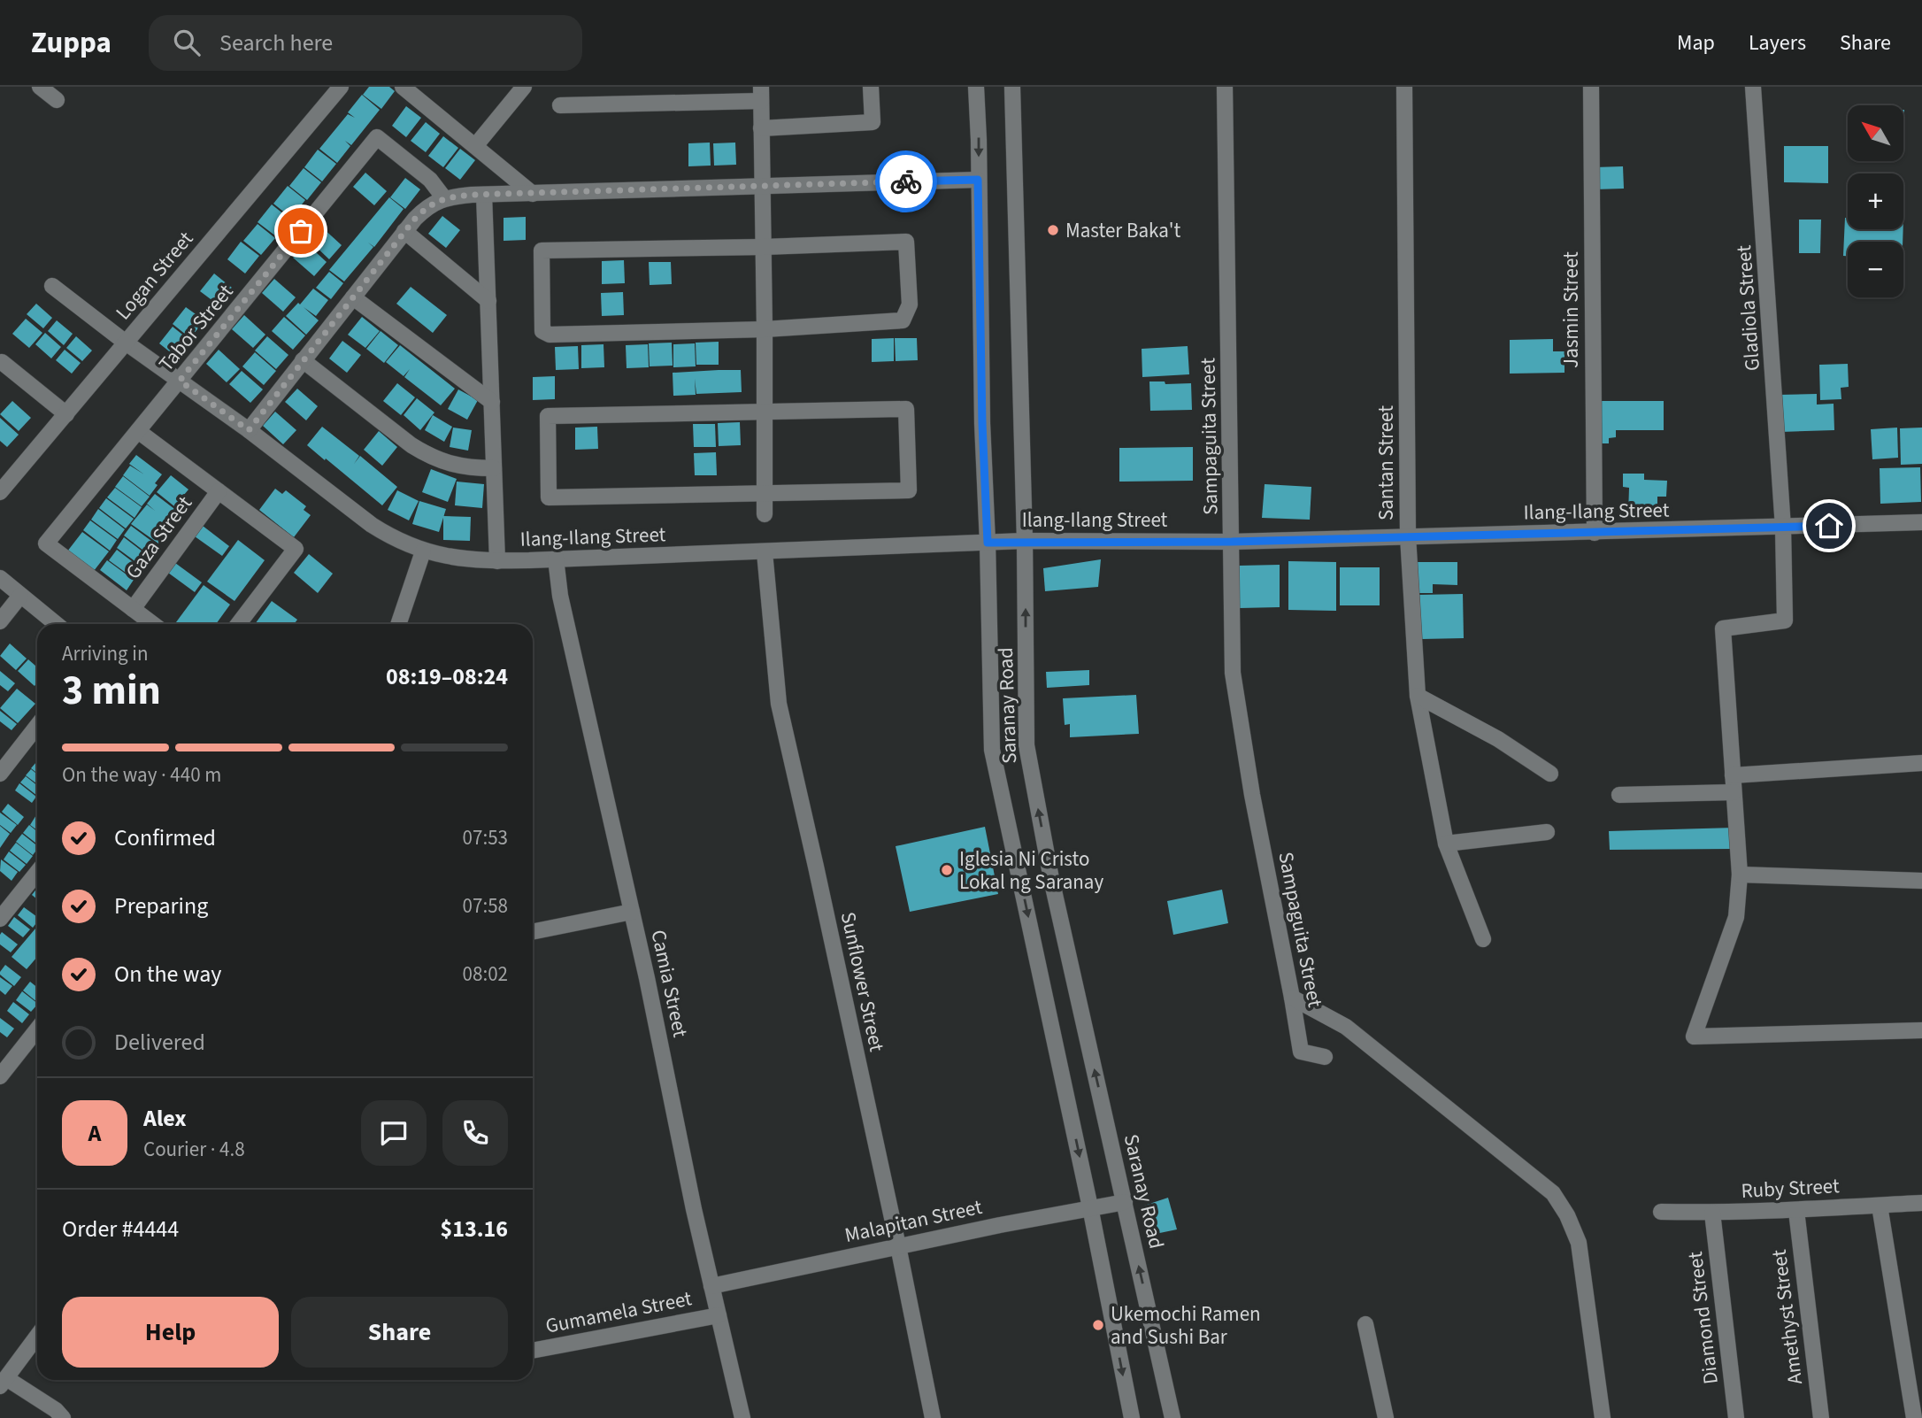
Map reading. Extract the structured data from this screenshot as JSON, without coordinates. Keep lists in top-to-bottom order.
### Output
{
  "streets": {
    "street": [
      "Logan Street",
      "Gladiola Street",
      "Jasmin Street",
      "Tabor Street",
      "Sampaguita Street",
      "Santan Street",
      "Ilang-Ilang Street",
      "Gaza Street",
      "Saranay Road",
      "Sunflower Street",
      "Camia Street",
      "Ruby Street",
      "Malapitan Street",
      "Gumamela Street",
      "Amethyst Street",
      "Diamond Street"
    ]
  },
  "crossings": [
    ["Logan Street", "Ilang-Ilang Street"],
    ["Gladiola Street", "Ilang-Ilang Street"],
    ["Jasmin Street", "Ilang-Ilang Street"],
    ["Tabor Street", "Ilang-Ilang Street"],
    ["Tabor Street", "Gaza Street"],
    ["Sampaguita Street", "Ilang-Ilang Street"],
    ["Santan Street", "Ilang-Ilang Street"],
    ["Ilang-Ilang Street", "Saranay Road"],
    ["Ilang-Ilang Street", "Sunflower Street"],
    ["Ilang-Ilang Street", "Camia Street"],
    ["Saranay Road", "Malapitan Street"],
    ["Sunflower Street", "Malapitan Street"],
    ["Camia Street", "Malapitan Street"],
    ["Camia Street", "Gumamela Street"],
    ["Ruby Street", "Amethyst Street"],
    ["Ruby Street", "Diamond Street"]
  ],
  "places": ["Master Baka't", "Iglesia Ni Cristo Lokal ng Saranay", "Ukemochi Ramen and Sushi Bar"],
  "north": "top left",
  "page": {
    "header": "Zuppa",
    "search": "Search here",
    "nav": ["Map", "Layers", "Share"],
    "map_buttons": ["+", "−"],
    "heading": ["3 min", "Arriving in", "08:19–08:24"],
    "panel": [
      "Alex",
      "Courier · 4.8",
      "Order #4444",
      "$13.16"
    ],
    "bar": "On the way · 440 m",
    "list": [
      ["Confirmed", "07:53"],
      ["Preparing", "07:58"],
      ["On the way", "08:02"],
      "Delivered"
    ],
    "round": "A",
    "buttons": ["Help", "Share"]
  }
}
